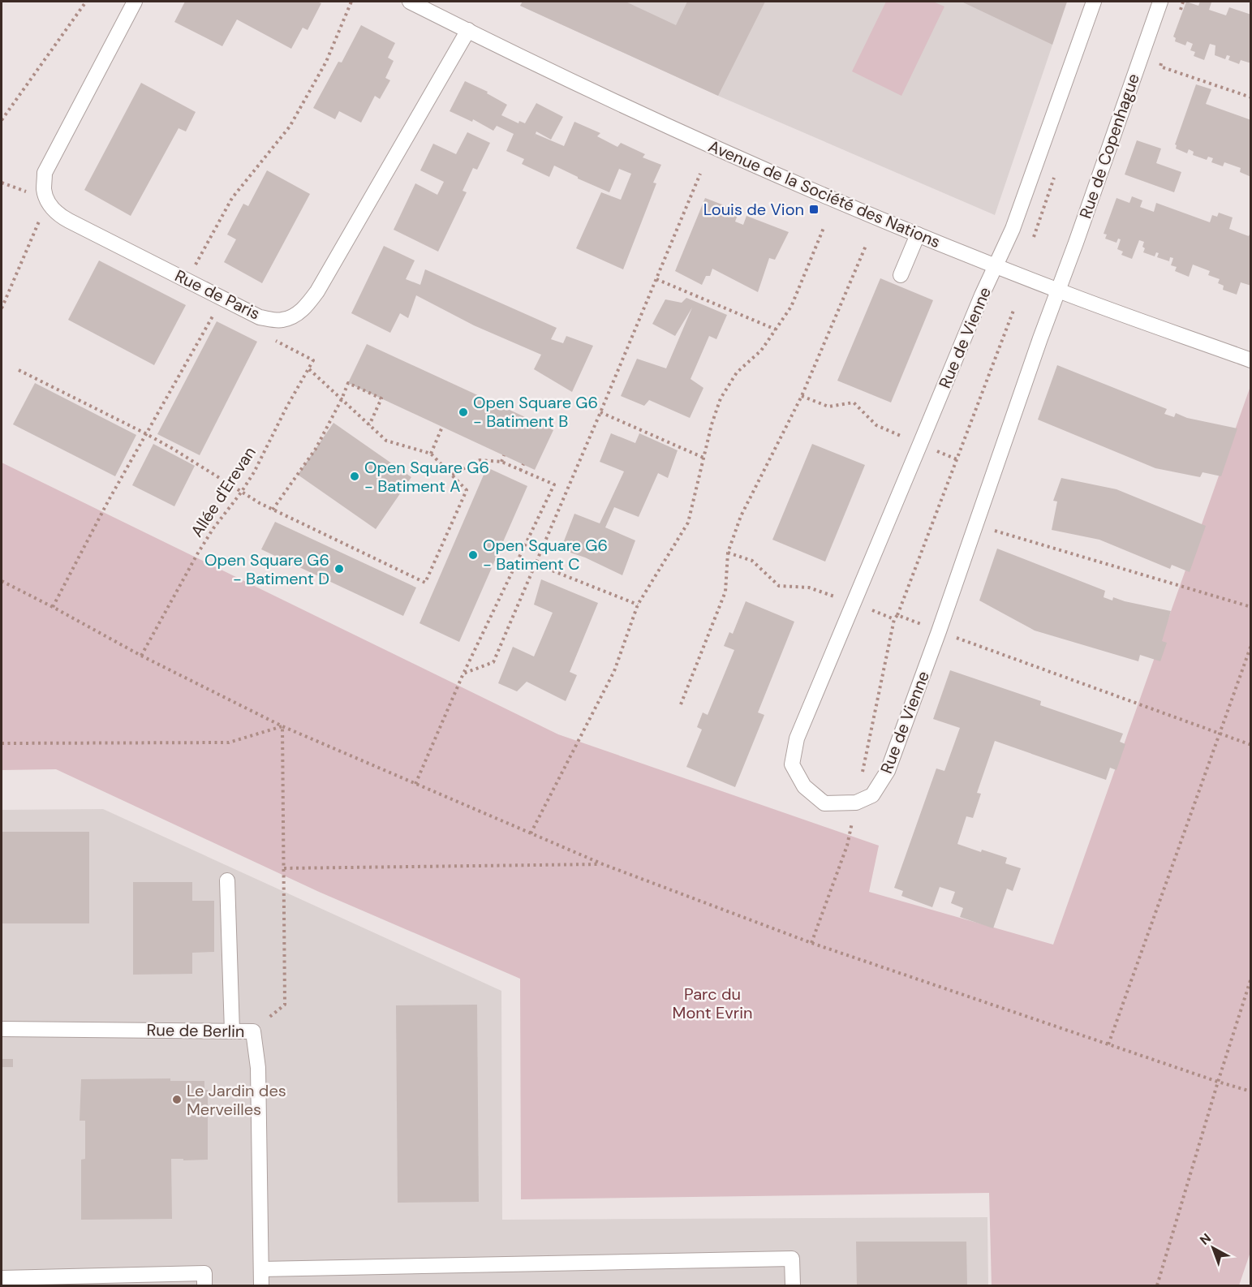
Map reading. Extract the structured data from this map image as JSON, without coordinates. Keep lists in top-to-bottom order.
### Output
{
  "streets": {
    "street": [
      "Rue de Copenhague",
      "Avenue de la Société des Nations",
      "Rue de Paris",
      "Rue de Vienne",
      "Rue de Berlin"
    ],
    "path": ["Allée d'Erevan"]
  },
  "crossings": [
    ["Rue de Copenhague", "Avenue de la Société des Nations"],
    ["Rue de Copenhague", "Rue de Vienne"],
    ["Avenue de la Société des Nations", "Rue de Paris"],
    ["Avenue de la Société des Nations", "Rue de Vienne"]
  ],
  "parks": ["Parc du Mont Evrin"],
  "places": {
    "transit": ["Louis de Vion"],
    "other": [
      "Open Square G6 - Batiment B",
      "Open Square G6 - Batiment A",
      "Open Square G6 - Batiment C",
      "Open Square G6 - Batiment D",
      "Le Jardin des Merveilles"
    ]
  },
  "north": "top left"
}
